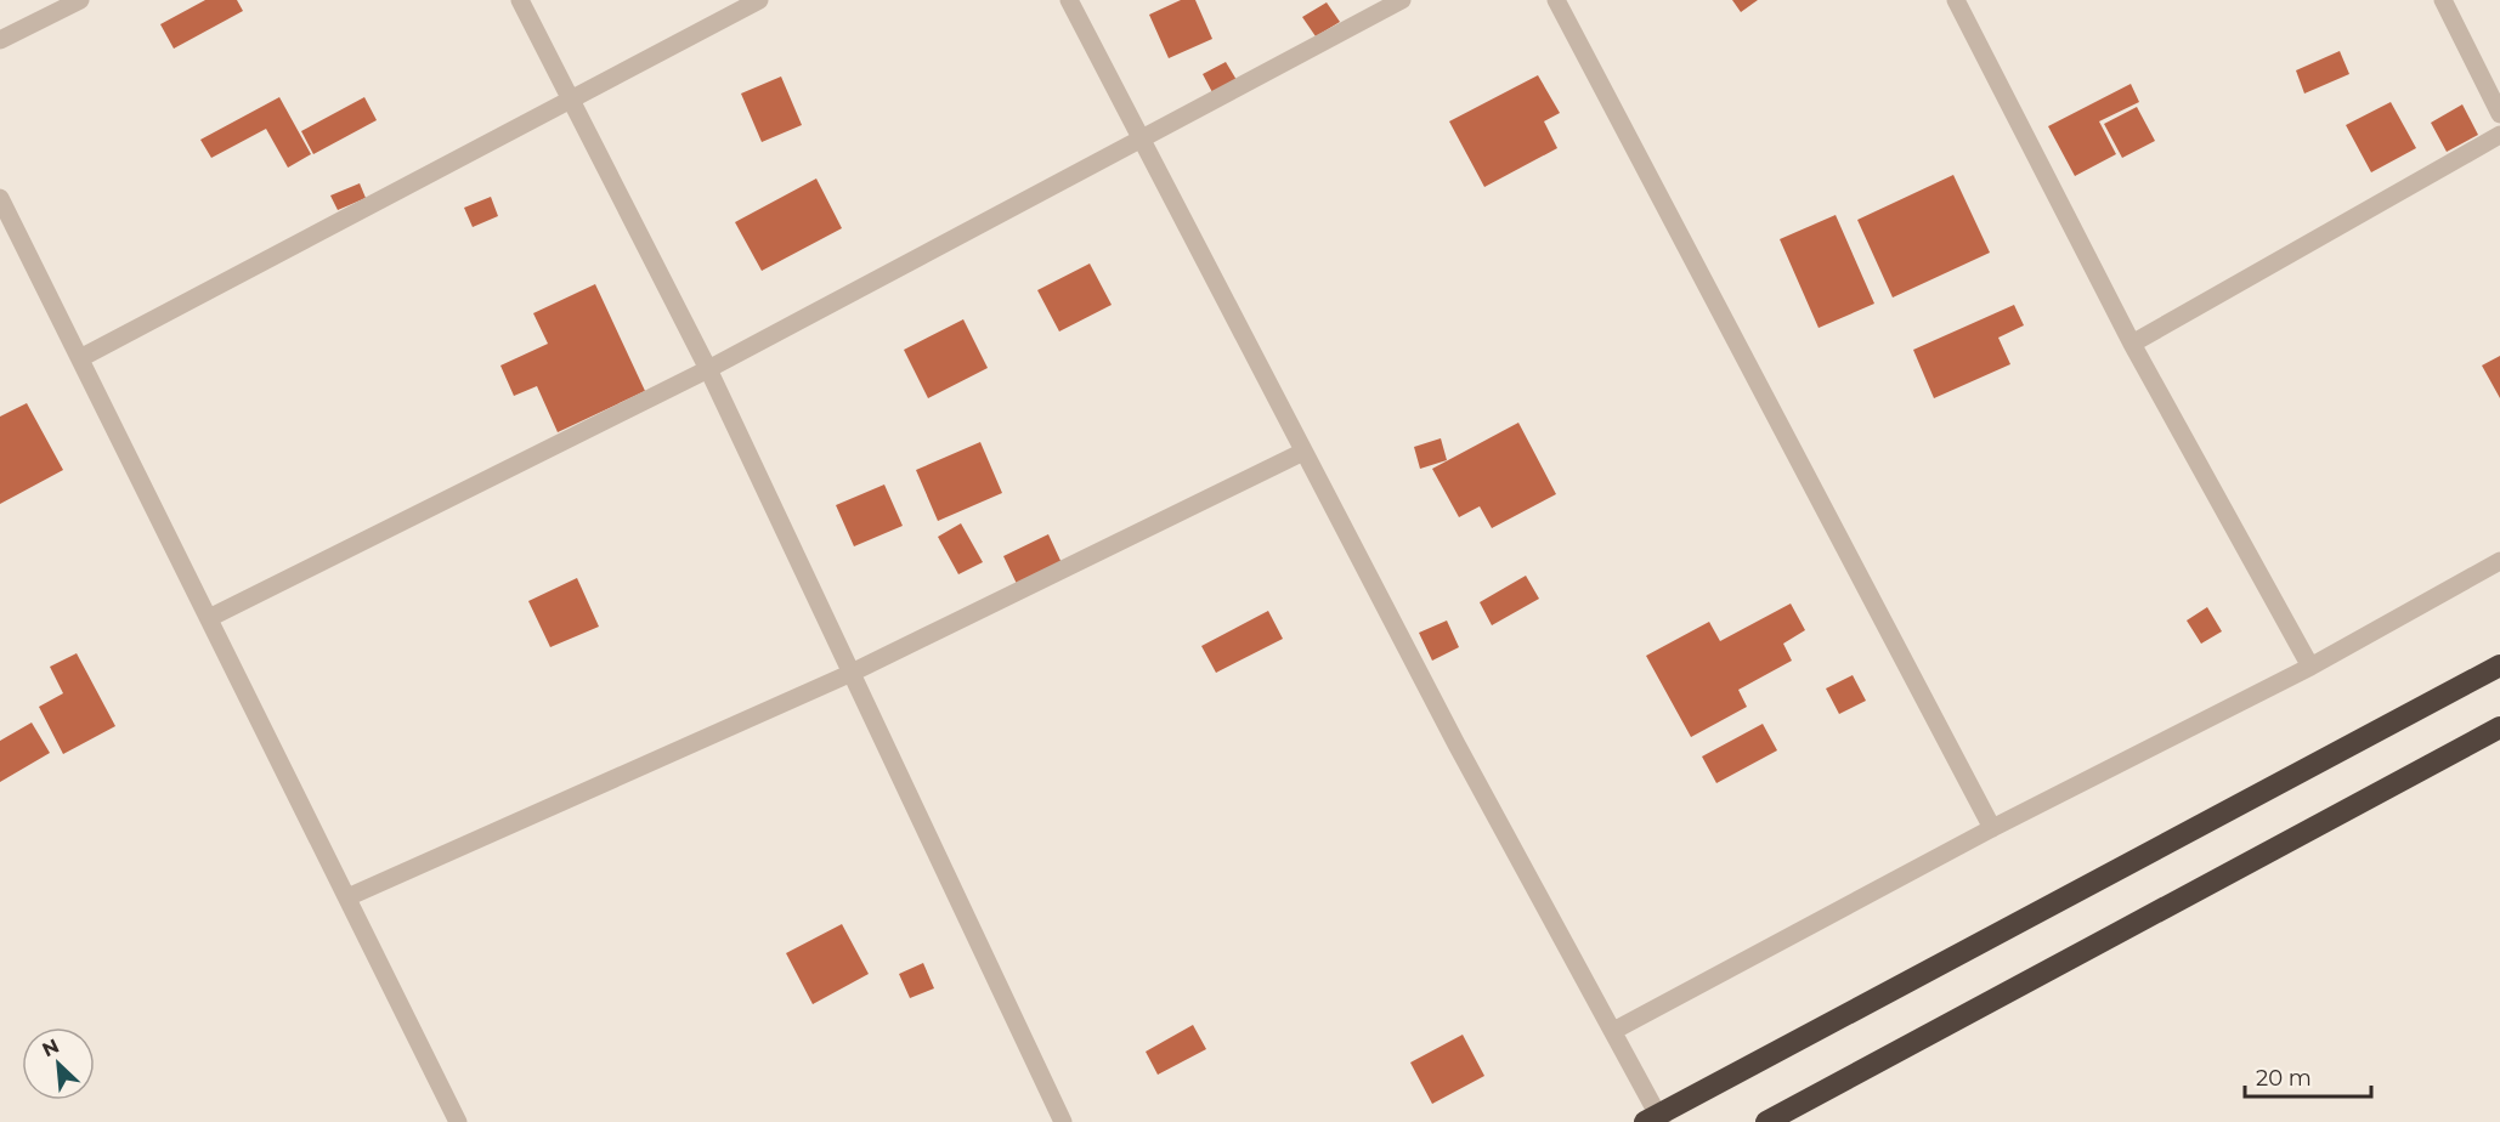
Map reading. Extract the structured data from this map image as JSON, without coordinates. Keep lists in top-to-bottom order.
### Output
{
  "scale_bar": "20 m",
  "north": "top left"
}
